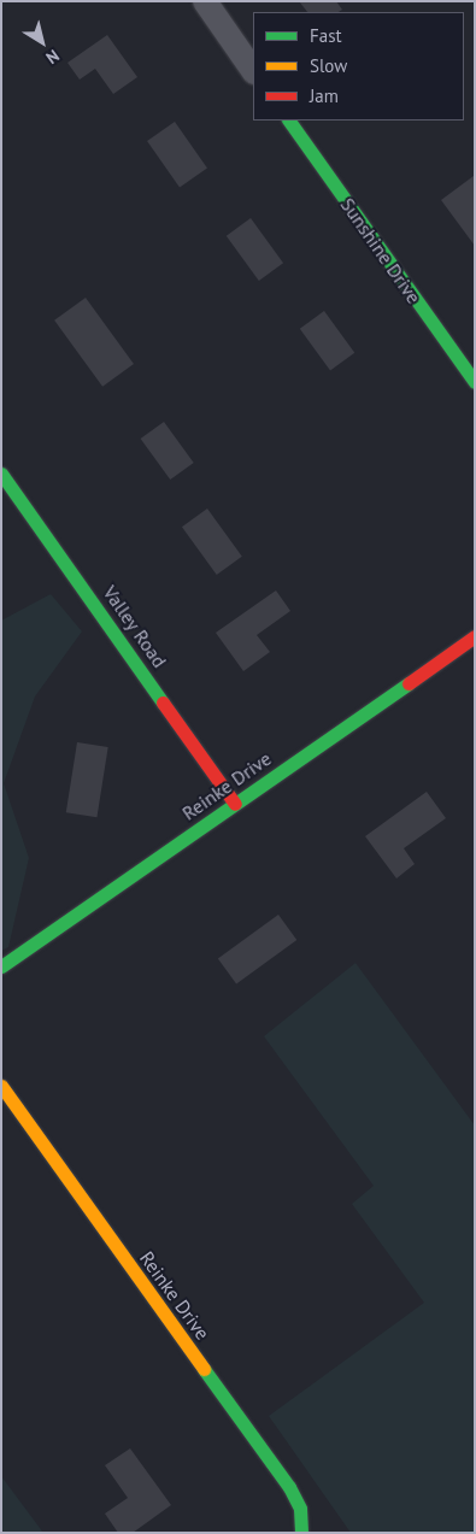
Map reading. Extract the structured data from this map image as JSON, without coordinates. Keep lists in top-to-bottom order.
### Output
{
  "streets": {
    "street": ["Sunshine Drive", "Valley Road", "Reinke Drive"]
  },
  "crossings": [
    ["Valley Road", "Reinke Drive"]
  ],
  "legend": ["Fast", "Slow", "Jam"],
  "north": "bottom right"
}
